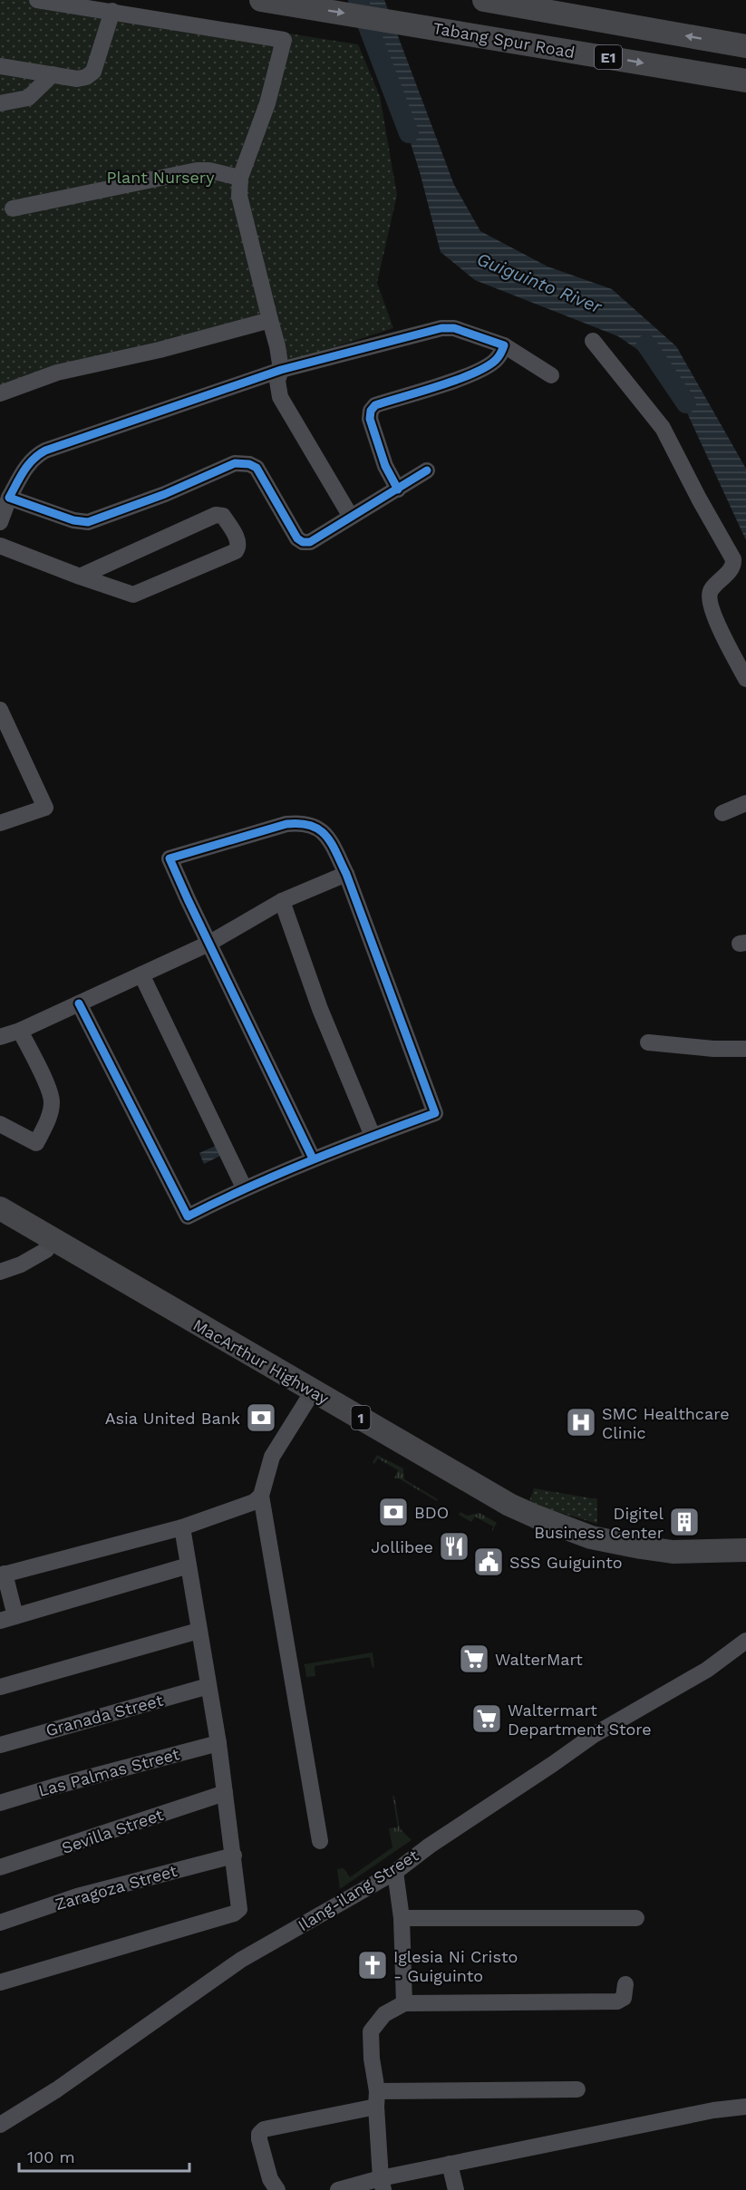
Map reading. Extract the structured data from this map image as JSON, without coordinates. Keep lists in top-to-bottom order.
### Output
{
  "streets": {
    "highway": [
      "Tabang Spur Road",
      "E1",
      "MacArthur Highway",
      "1"
    ],
    "street": [
      "Granada Street",
      "Las Palmas Street",
      "Sevilla Street",
      "Zaragoza Street",
      "Ilang-ilang Street"
    ]
  },
  "water": ["Guiguinto River"],
  "parks": ["Plant Nursery"],
  "places": {
    "bank": ["Asia United Bank", "BDO"],
    "hospital": ["SMC Healthcare Clinic"],
    "building": ["Digitel Business Center"],
    "restaurant": ["Jollibee"],
    "public building": ["SSS Guiguinto"],
    "supermarket": ["WalterMart", "Waltermart Department Store"],
    "church": ["Iglesia Ni Cristo - Guiguinto"]
  },
  "scale_bar": "100 m"
}
